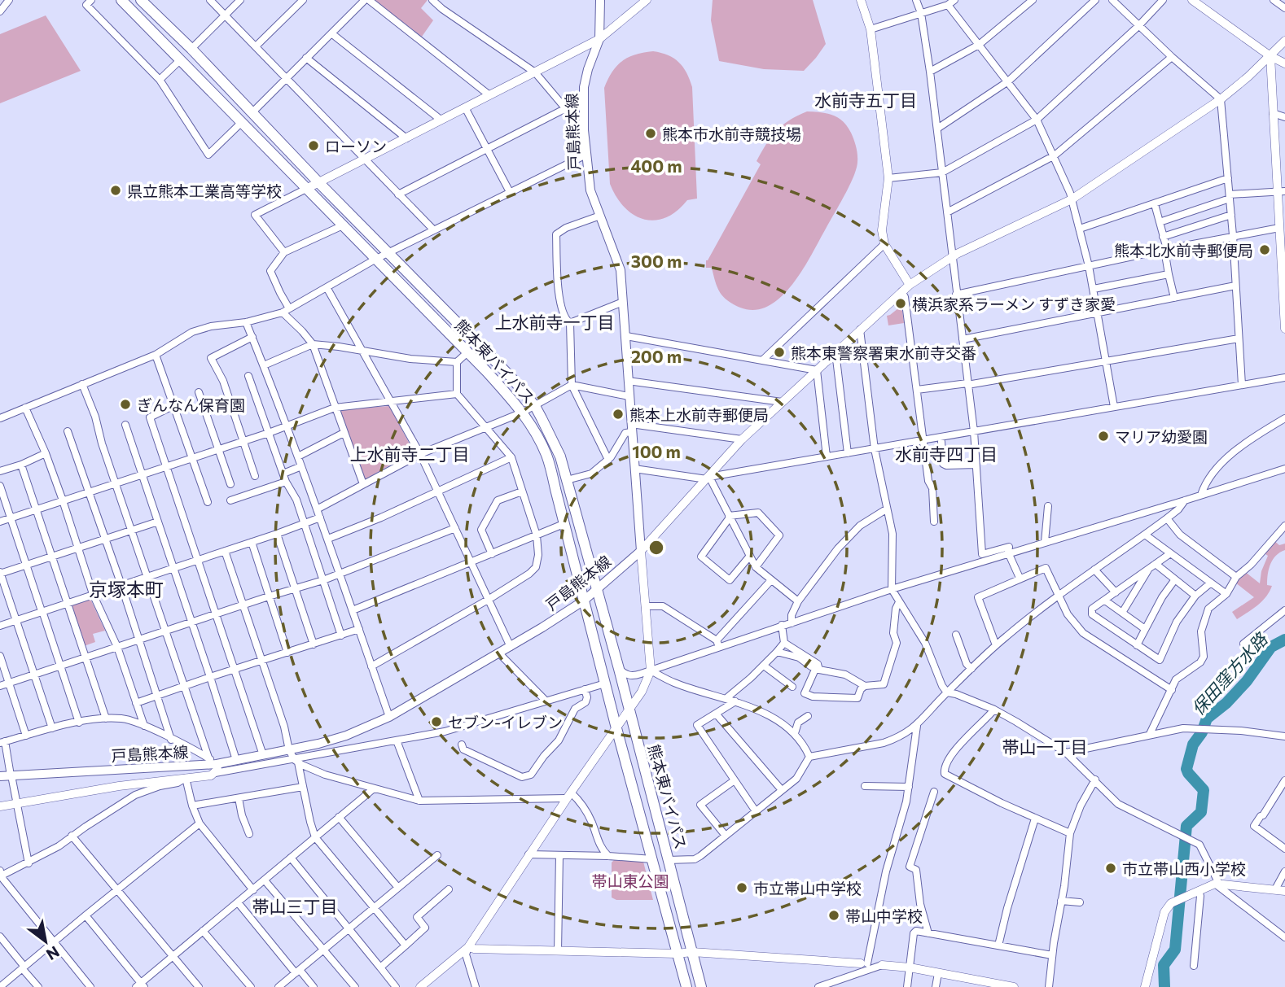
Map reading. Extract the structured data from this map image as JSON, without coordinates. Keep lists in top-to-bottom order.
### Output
{
  "streets": {
    "highway": ["熊本東バイパス"],
    "main road": ["戸島熊本線"]
  },
  "crossings": [
    ["戸島熊本線", "熊本東バイパス"]
  ],
  "districts": [
    "水前寺五丁目",
    "上水前寺一丁目",
    "上水前寺二丁目",
    "水前寺四丁目",
    "京塚本町",
    "帯山一丁目",
    "帯山三丁目"
  ],
  "water": ["保田窪方水路"],
  "parks": ["帯山東公園"],
  "places": [
    "熊本市水前寺競技場",
    "ローソン",
    "県立熊本工業高等学校",
    "熊本北水前寺郵便局",
    "横浜家系ラーメン すずき家愛",
    "熊本東警察署東水前寺交番",
    "ぎんなん保育園",
    "熊本上水前寺郵便局",
    "マリア幼愛園",
    "セブン-イレブン",
    "市立帯山西小学校",
    "市立帯山中学校",
    "帯山中学校"
  ],
  "north": "bottom right",
  "rings": [
    "400 m",
    "300 m",
    "200 m",
    "100 m"
  ]
}
